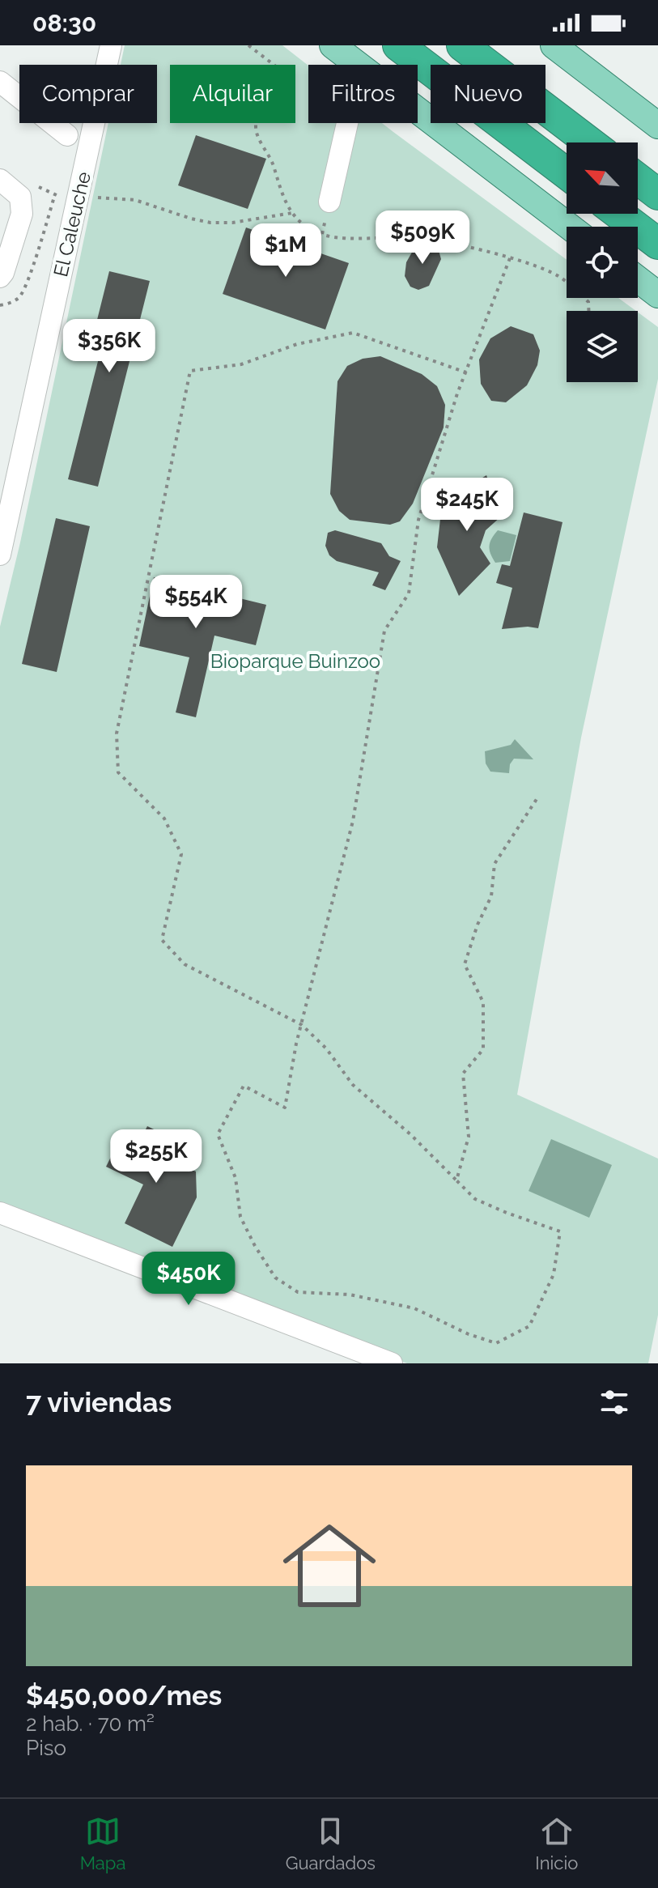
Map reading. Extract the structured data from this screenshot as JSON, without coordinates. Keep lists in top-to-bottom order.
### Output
{
  "streets": {
    "street": ["El Caleuche"]
  },
  "parks": ["Bioparque Buinzoo"],
  "north": "top left",
  "page": {
    "status": "08:30",
    "chip": [
      "Comprar",
      "Alquilar",
      "Filtros",
      "Nuevo"
    ],
    "price": [
      "$509K",
      "$1M",
      "$356K",
      "$245K",
      "$554K",
      "$255K",
      "$450K"
    ],
    "heading": "7 viviendas",
    "list": [
      {
        "name": "$450,000/mes",
        "note": "2 hab. · 70 m² · Piso"
      }
    ],
    "tabs": ["Mapa", "Guardados", "Inicio"]
  }
}
